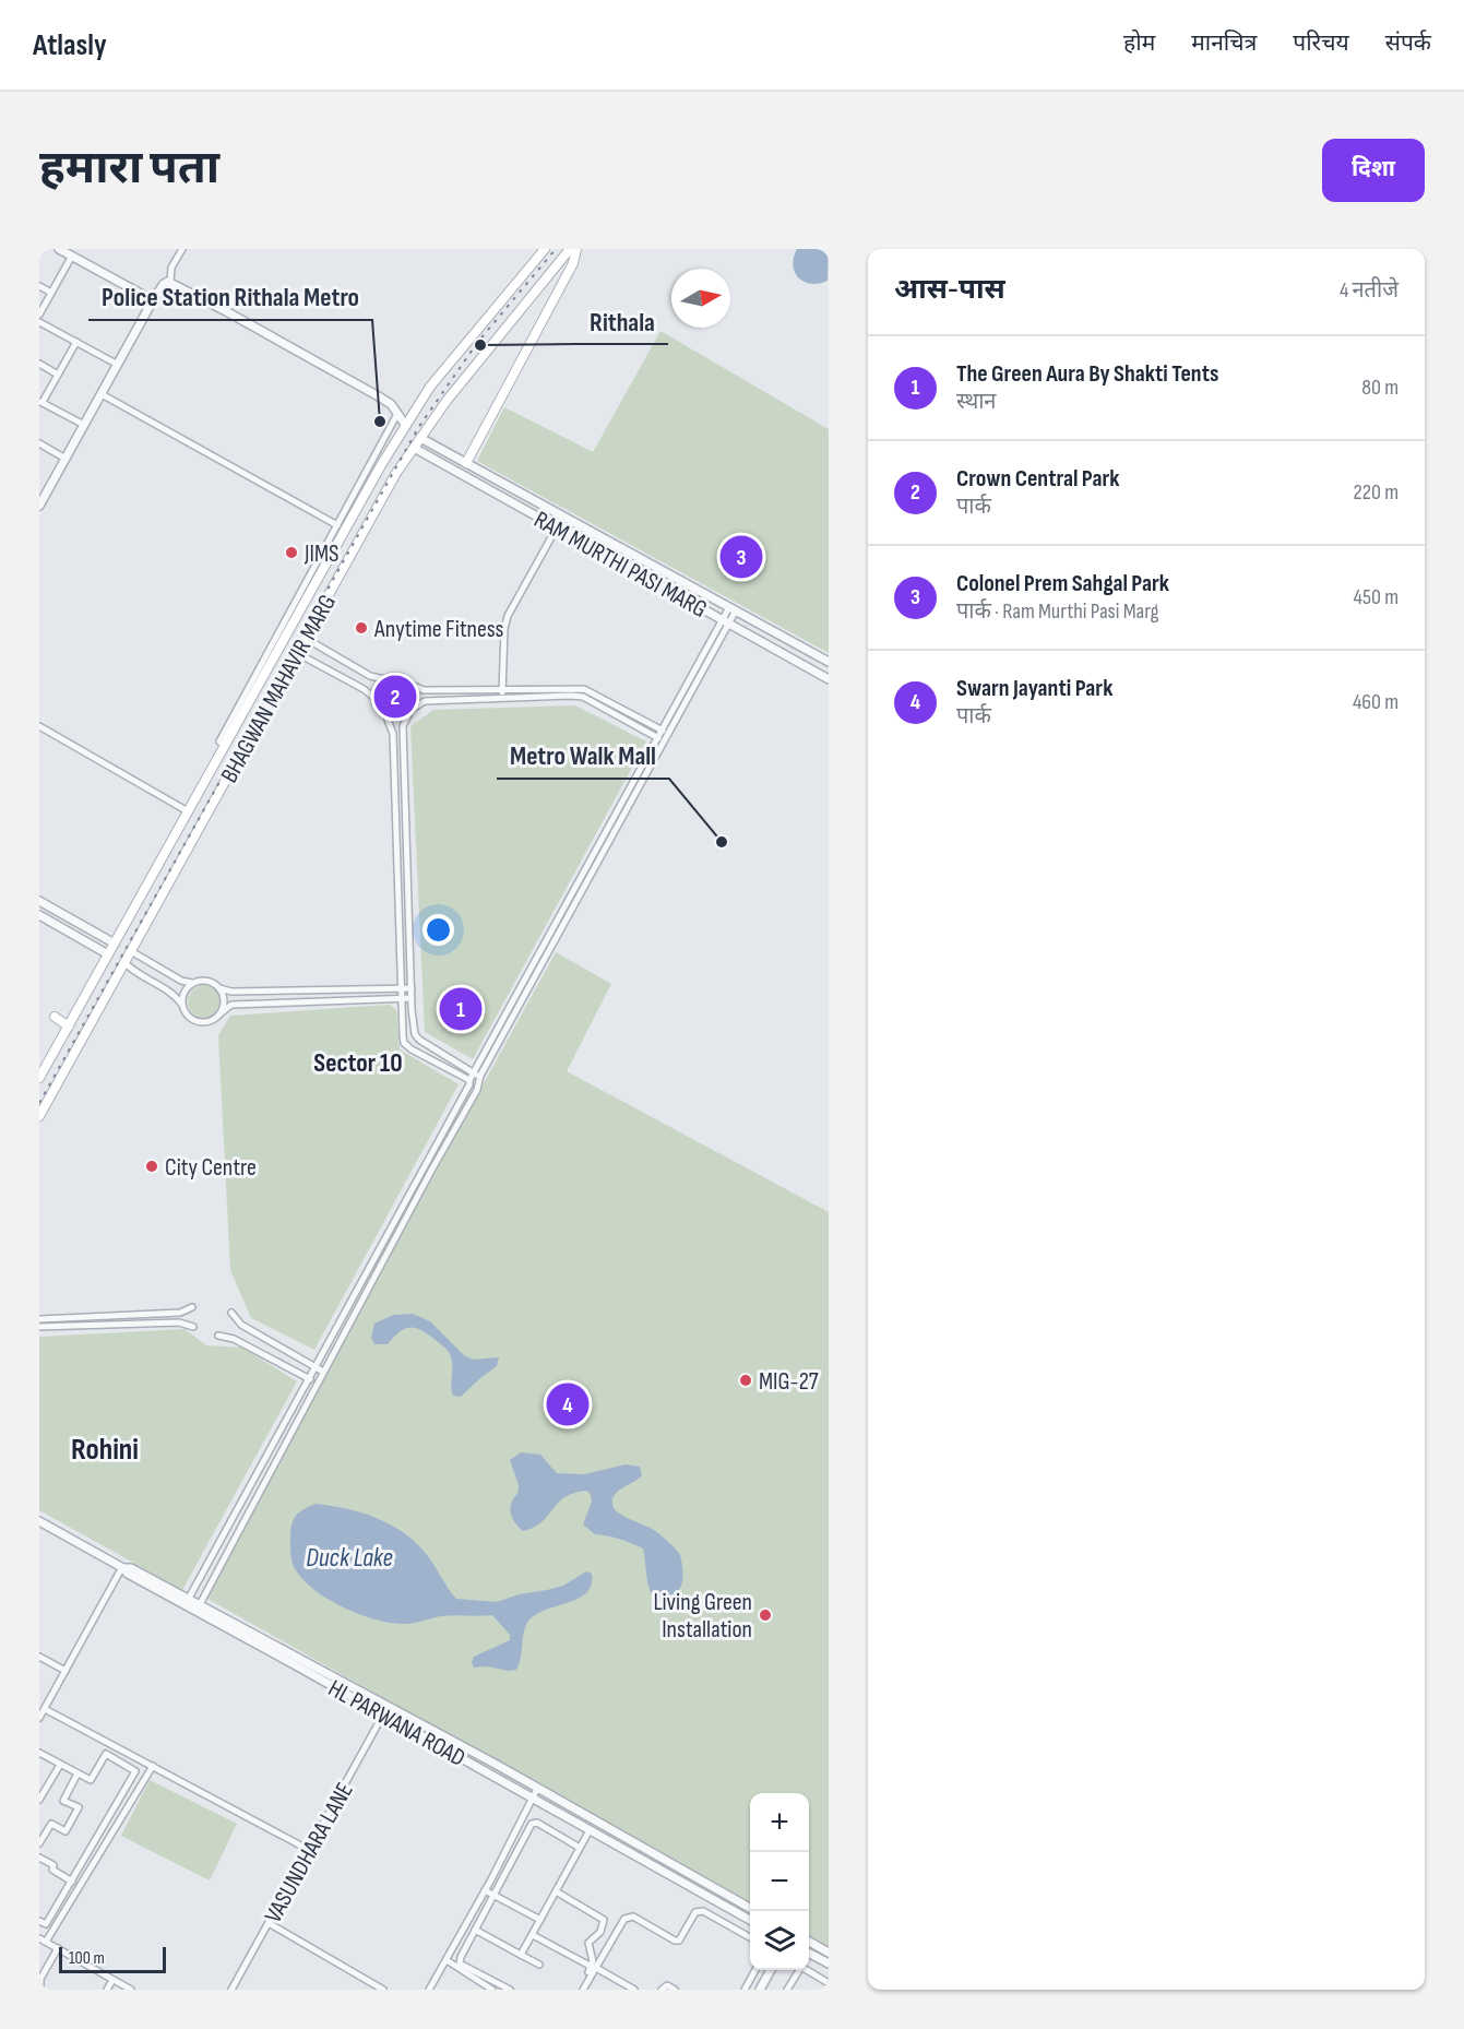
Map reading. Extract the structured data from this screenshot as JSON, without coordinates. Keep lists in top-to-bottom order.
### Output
{
  "streets": {
    "main road": ["BHAGWAN MAHAVIR MARG"],
    "street": ["RAM MURTHI PASI MARG", "HL PARWANA ROAD", "VASUNDHARA LANE"]
  },
  "crossings": [
    ["RAM MURTHI PASI MARG", "BHAGWAN MAHAVIR MARG"],
    ["HL PARWANA ROAD", "VASUNDHARA LANE"]
  ],
  "districts": ["Sector 10", "Rohini"],
  "water": ["Duck Lake"],
  "places": [
    "Rithala",
    "Police Station Rithala Metro",
    "JIMS",
    "Anytime Fitness",
    "Metro Walk Mall",
    "City Centre",
    "MIG-27",
    "Living Green Installation"
  ],
  "scale_bar": "100 m",
  "north": "right",
  "page": {
    "header": "Atlasly",
    "nav": [
      "होम",
      "मानचित्र",
      "परिचय",
      "संपर्क"
    ],
    "buttons": "दिशा",
    "title": "हमारा पता",
    "heading": ["आस-पास", "4 नतीजे"],
    "list": [
      {
        "mark": "1",
        "name": "The Green Aura By Shakti Tents",
        "note": "स्थान",
        "value": "80 m"
      },
      {
        "mark": "2",
        "name": "Crown Central Park",
        "note": "पार्क",
        "value": "220 m"
      },
      {
        "mark": "3",
        "name": "Colonel Prem Sahgal Park",
        "note": "पार्क · Ram Murthi Pasi Marg",
        "value": "450 m"
      },
      {
        "mark": "4",
        "name": "Swarn Jayanti Park",
        "note": "पार्क",
        "value": "460 m"
      }
    ],
    "pins": [
      "3",
      "2",
      "1",
      "4"
    ],
    "map_buttons": ["+", "−"],
    "scale": "100 m"
  }
}
